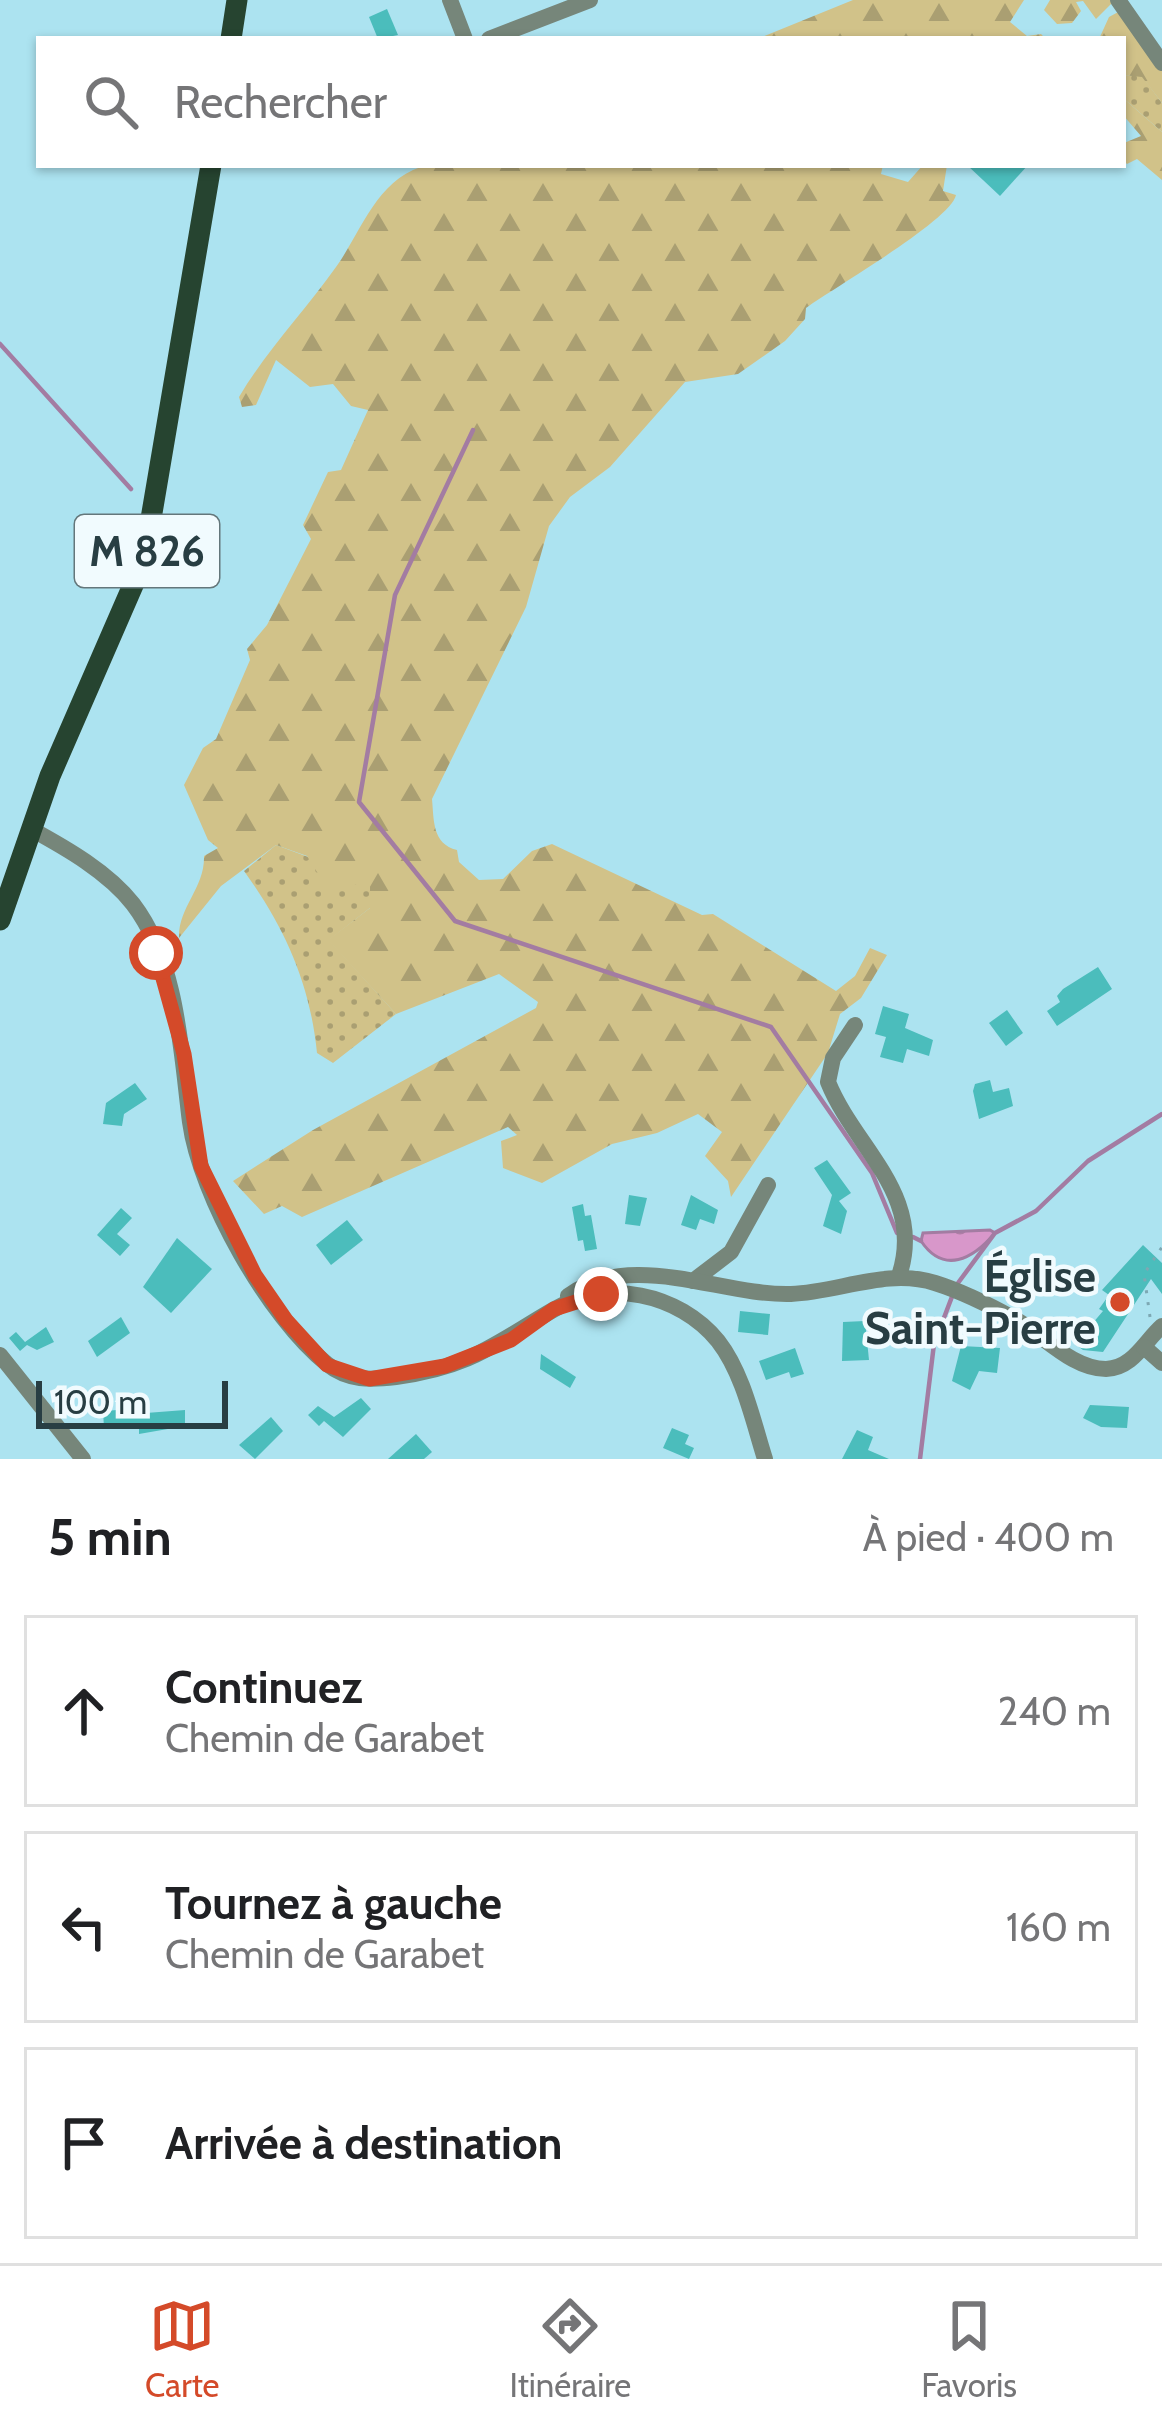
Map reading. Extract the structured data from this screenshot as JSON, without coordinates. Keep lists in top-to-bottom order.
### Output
{
  "streets": {
    "main road": ["M 826"]
  },
  "places": ["Église Saint-Pierre"],
  "scale_bar": "100 m",
  "page": {
    "search": "Rechercher",
    "scale": "100 m",
    "heading": ["5 min", "À pied · 400 m"],
    "list": [
      ["Continuez", "Chemin de Garabet", "240 m"],
      ["Tournez à gauche", "Chemin de Garabet", "160 m"],
      "Arrivée à destination"
    ],
    "nav": ["Carte", "Itinéraire", "Favoris"]
  }
}
